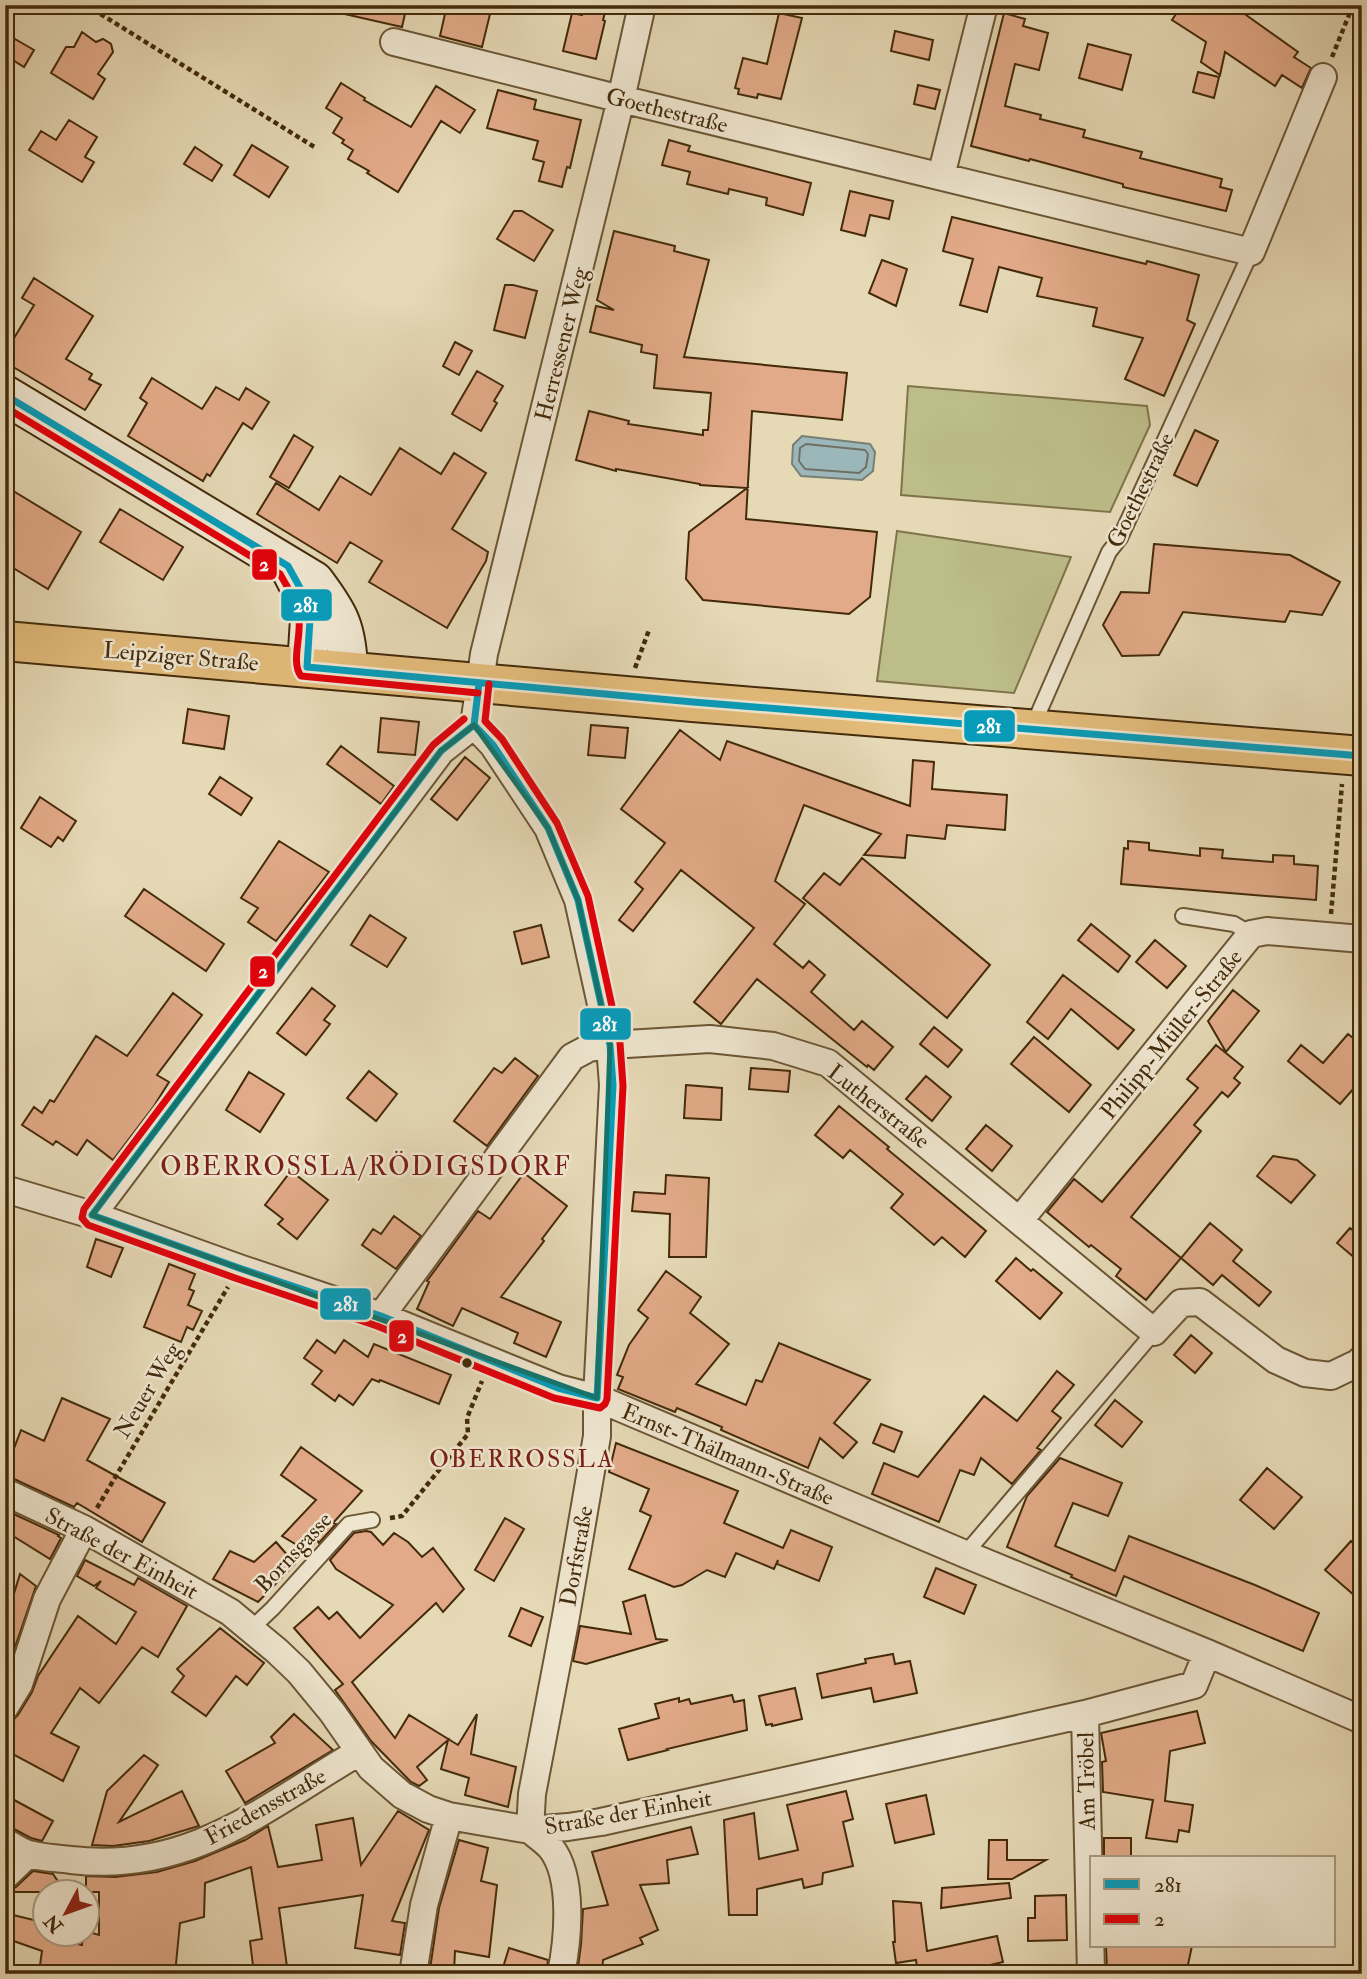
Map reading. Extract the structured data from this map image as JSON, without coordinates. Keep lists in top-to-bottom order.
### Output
{
  "streets": {
    "main road": ["Leipziger Straße"],
    "street": [
      "Goethestraße",
      "Herressener Weg",
      "Philipp-Müller-Straße",
      "Lutherstraße",
      "Ernst-Thälmann-Straße",
      "Straße der Einheit",
      "Dorfstraße",
      "Am Tröbel",
      "Friedensstraße"
    ],
    "lane": ["Bornsgasse"],
    "path": ["Neuer Weg"]
  },
  "crossings": [
    ["Goethestraße", "Herressener Weg"],
    ["Goethestraße", "Leipziger Straße"],
    ["Herressener Weg", "Leipziger Straße"],
    ["Philipp-Müller-Straße", "Lutherstraße"],
    ["Lutherstraße", "Ernst-Thälmann-Straße"],
    ["Lutherstraße", "Dorfstraße"],
    ["Neuer Weg", "Ernst-Thälmann-Straße"],
    ["Neuer Weg", "Straße der Einheit"],
    ["Ernst-Thälmann-Straße", "Straße der Einheit"],
    ["Ernst-Thälmann-Straße", "Dorfstraße"],
    ["Bornsgasse", "Straße der Einheit"],
    ["Straße der Einheit", "Dorfstraße"],
    ["Straße der Einheit", "Am Tröbel"],
    ["Straße der Einheit", "Friedensstraße"]
  ],
  "districts": ["OBERROSSLA/RÖDIGSDORF", "OBERROSSLA"],
  "lines": ["transit line 281", "transit line 2"],
  "legend": ["281", "2"],
  "north": "bottom left"
}
